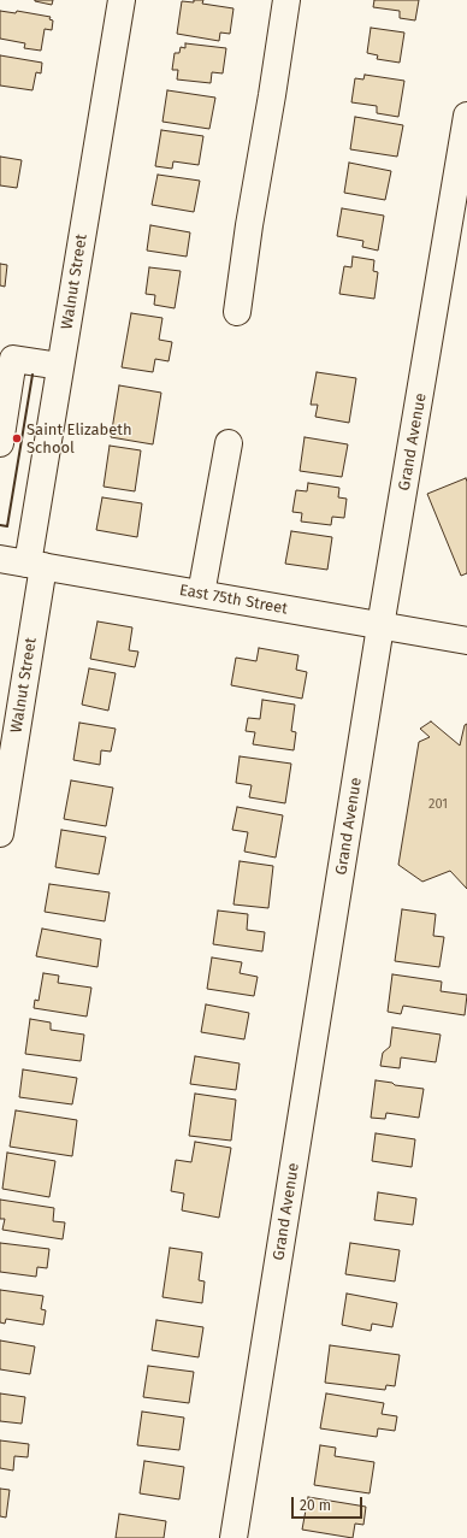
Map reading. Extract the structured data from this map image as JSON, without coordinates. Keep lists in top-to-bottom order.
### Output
{
  "streets": {
    "street": ["Walnut Street", "Grand Avenue", "East 75th Street"]
  },
  "crossings": [
    ["Walnut Street", "East 75th Street"],
    ["Grand Avenue", "East 75th Street"]
  ],
  "places": ["Saint Elizabeth School"],
  "house_numbers": ["201"],
  "scale_bar": "20 m"
}
